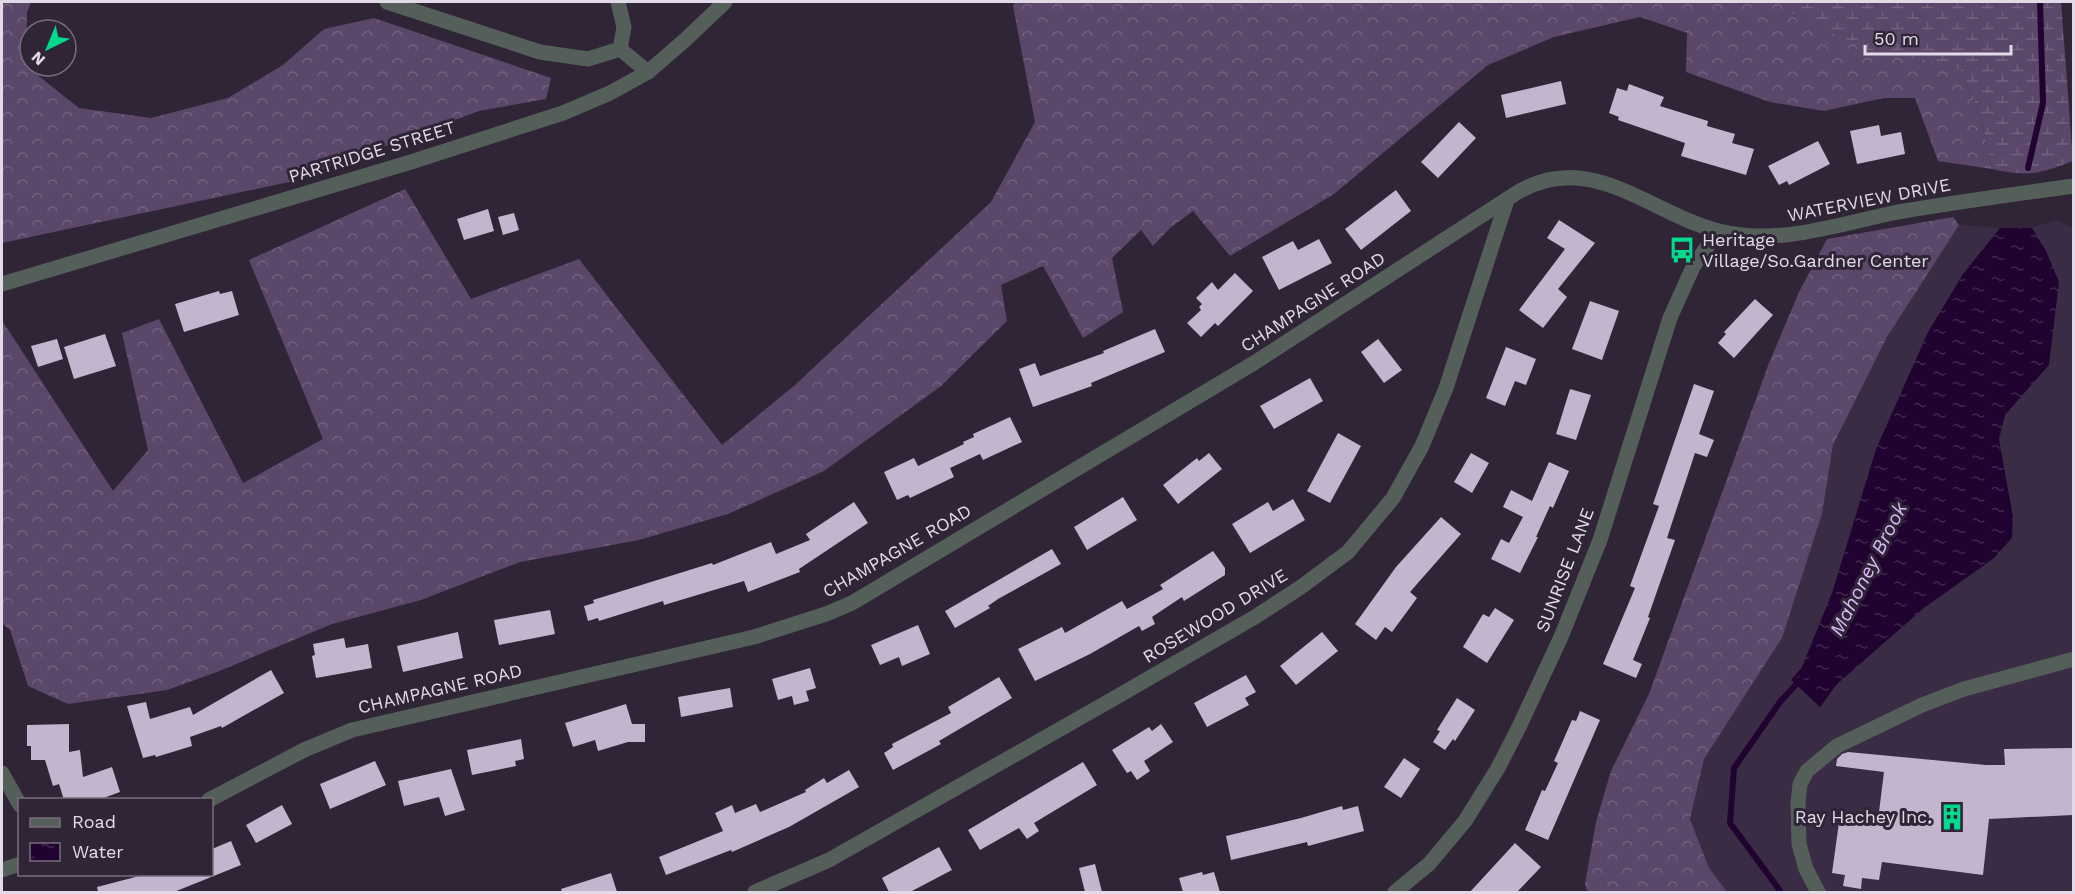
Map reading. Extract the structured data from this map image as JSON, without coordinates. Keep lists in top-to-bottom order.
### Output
{
  "streets": {
    "street": [
      "PARTRIDGE STREET",
      "WATERVIEW DRIVE",
      "CHAMPAGNE ROAD",
      "SUNRISE LANE",
      "ROSEWOOD DRIVE"
    ]
  },
  "crossings": [
    ["WATERVIEW DRIVE", "CHAMPAGNE ROAD"],
    ["WATERVIEW DRIVE", "SUNRISE LANE"],
    ["WATERVIEW DRIVE", "ROSEWOOD DRIVE"],
    ["CHAMPAGNE ROAD", "ROSEWOOD DRIVE"]
  ],
  "water": ["Mahoney Brook"],
  "places": {
    "bus stop": ["Heritage Village/So.Gardner Center"],
    "building": ["Ray Hachey Inc."]
  },
  "legend": ["Road", "Water"],
  "scale_bar": "50 m",
  "north": "bottom left"
}
